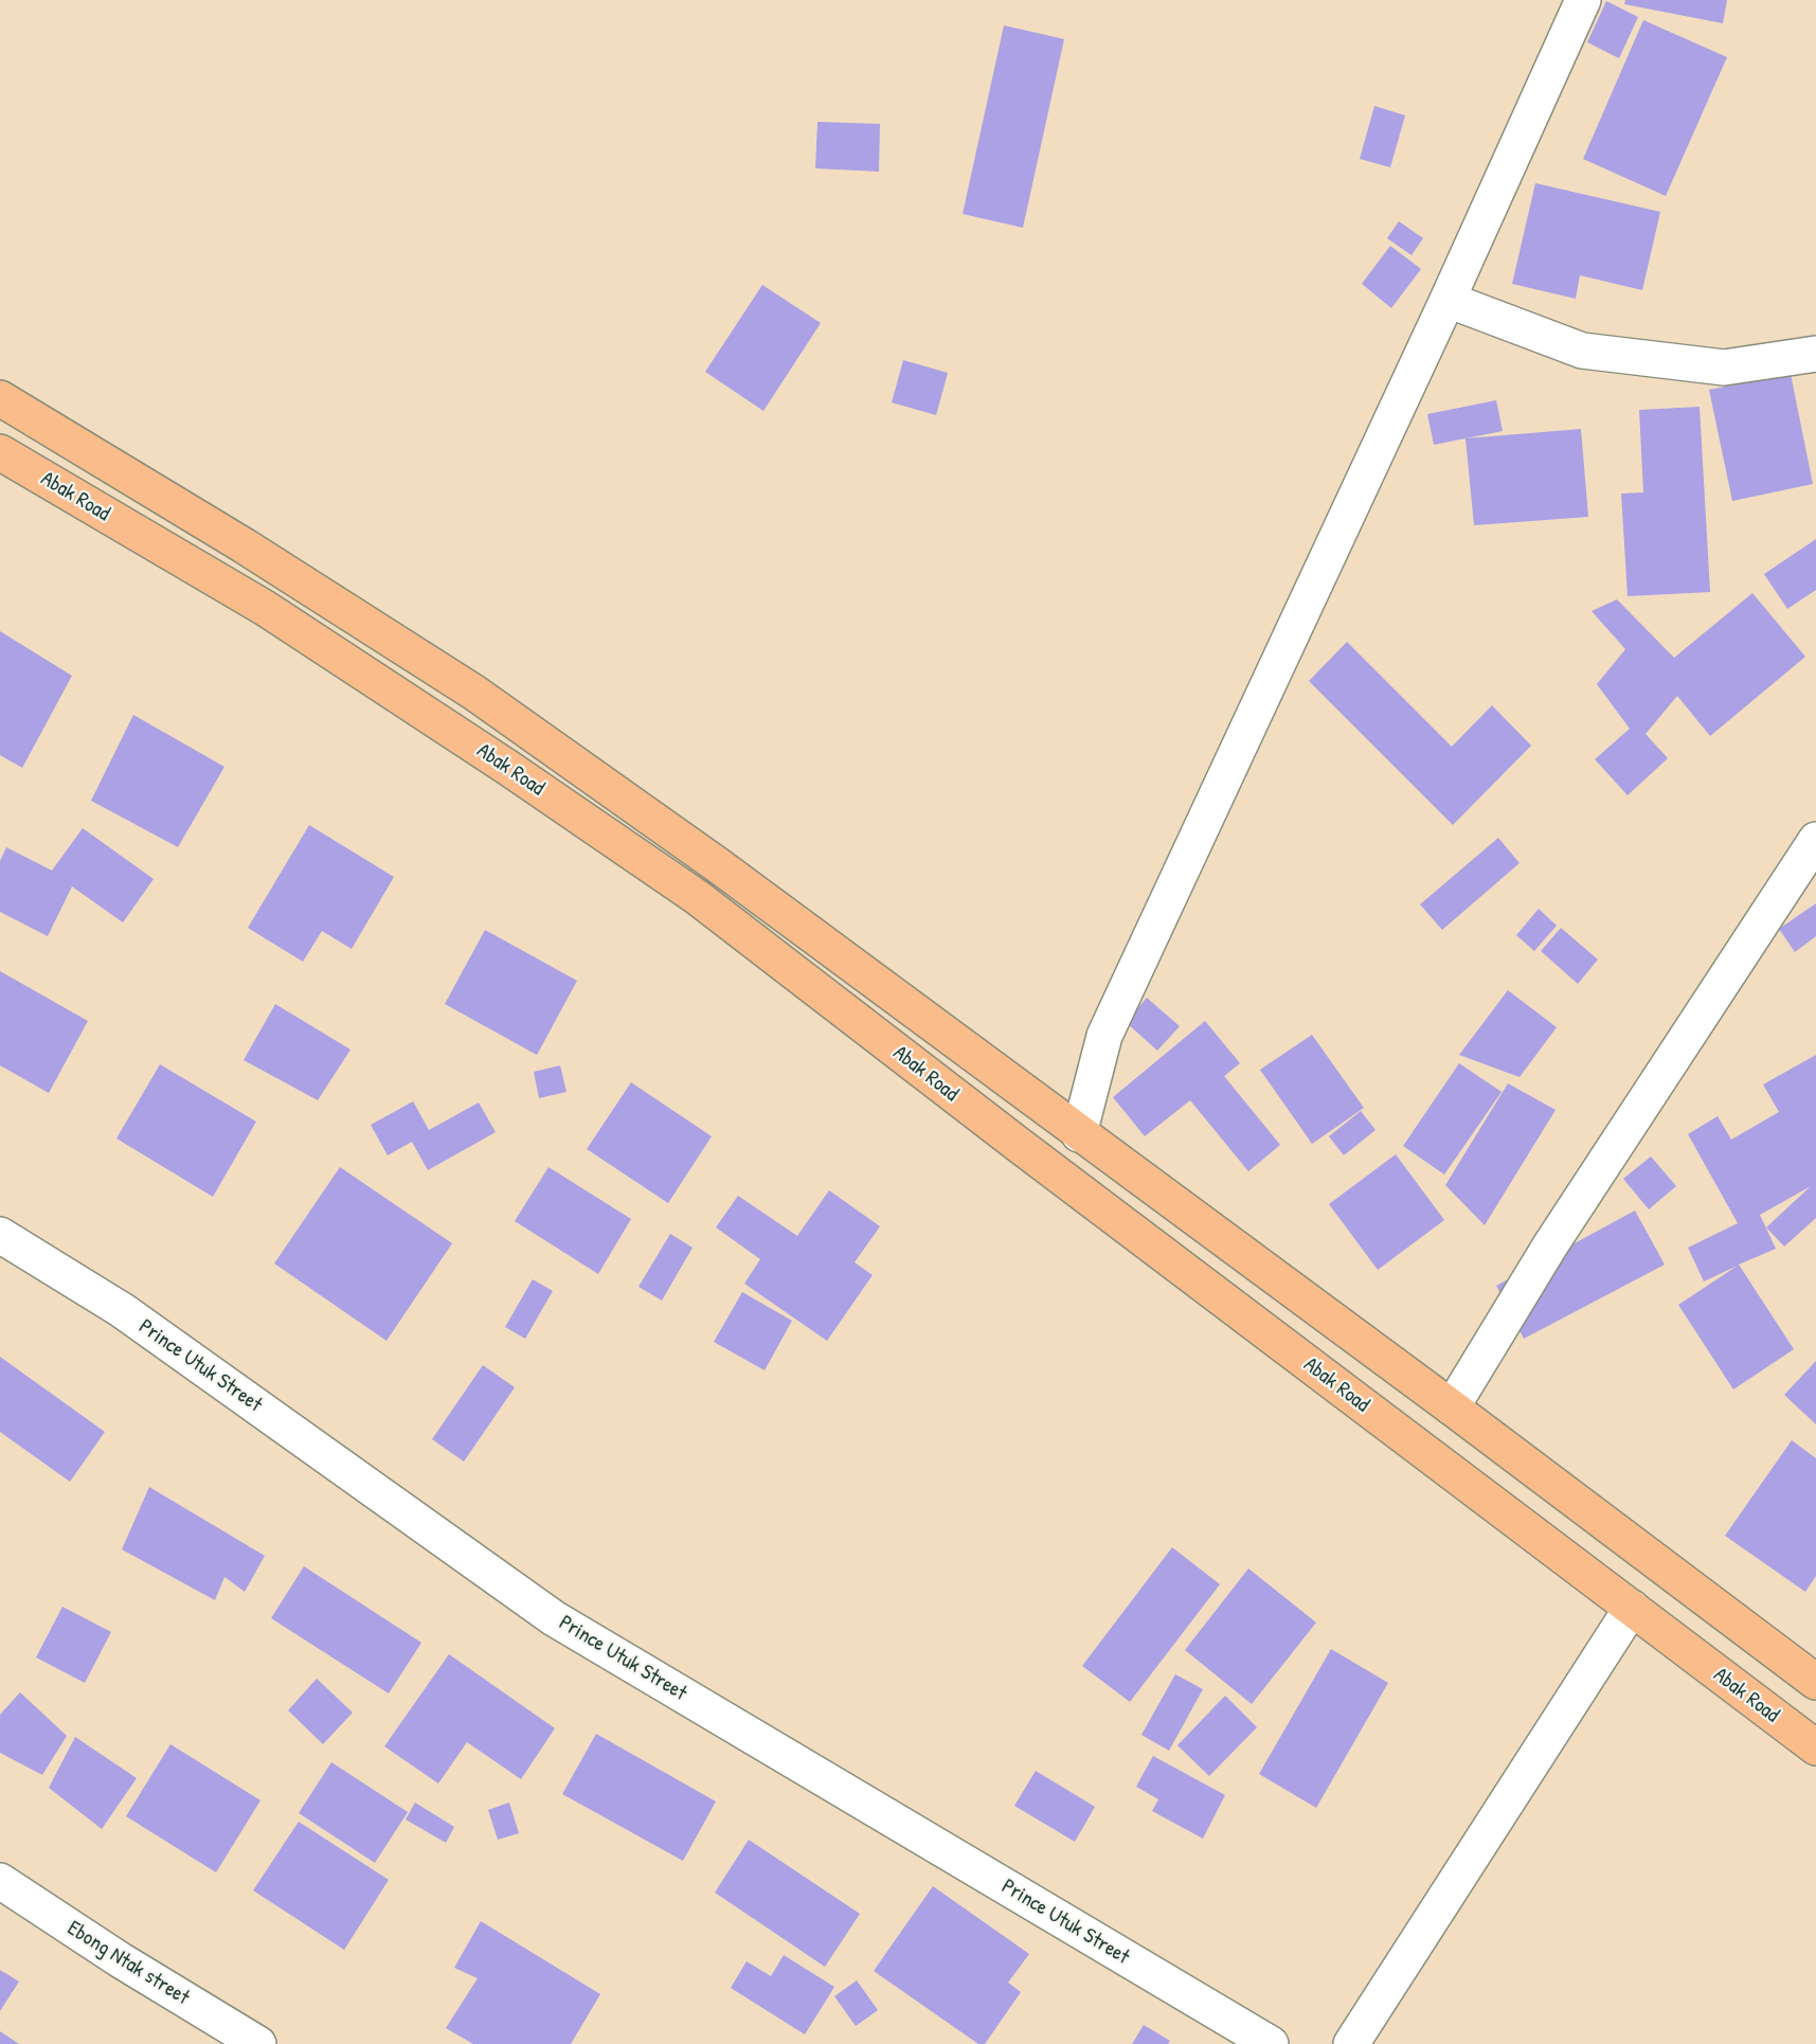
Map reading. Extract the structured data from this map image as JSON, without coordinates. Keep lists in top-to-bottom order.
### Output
{
  "streets": {
    "highway": ["Abak Road"],
    "street": ["Prince Utuk Street", "Ebong Ntak street"]
  }
}
